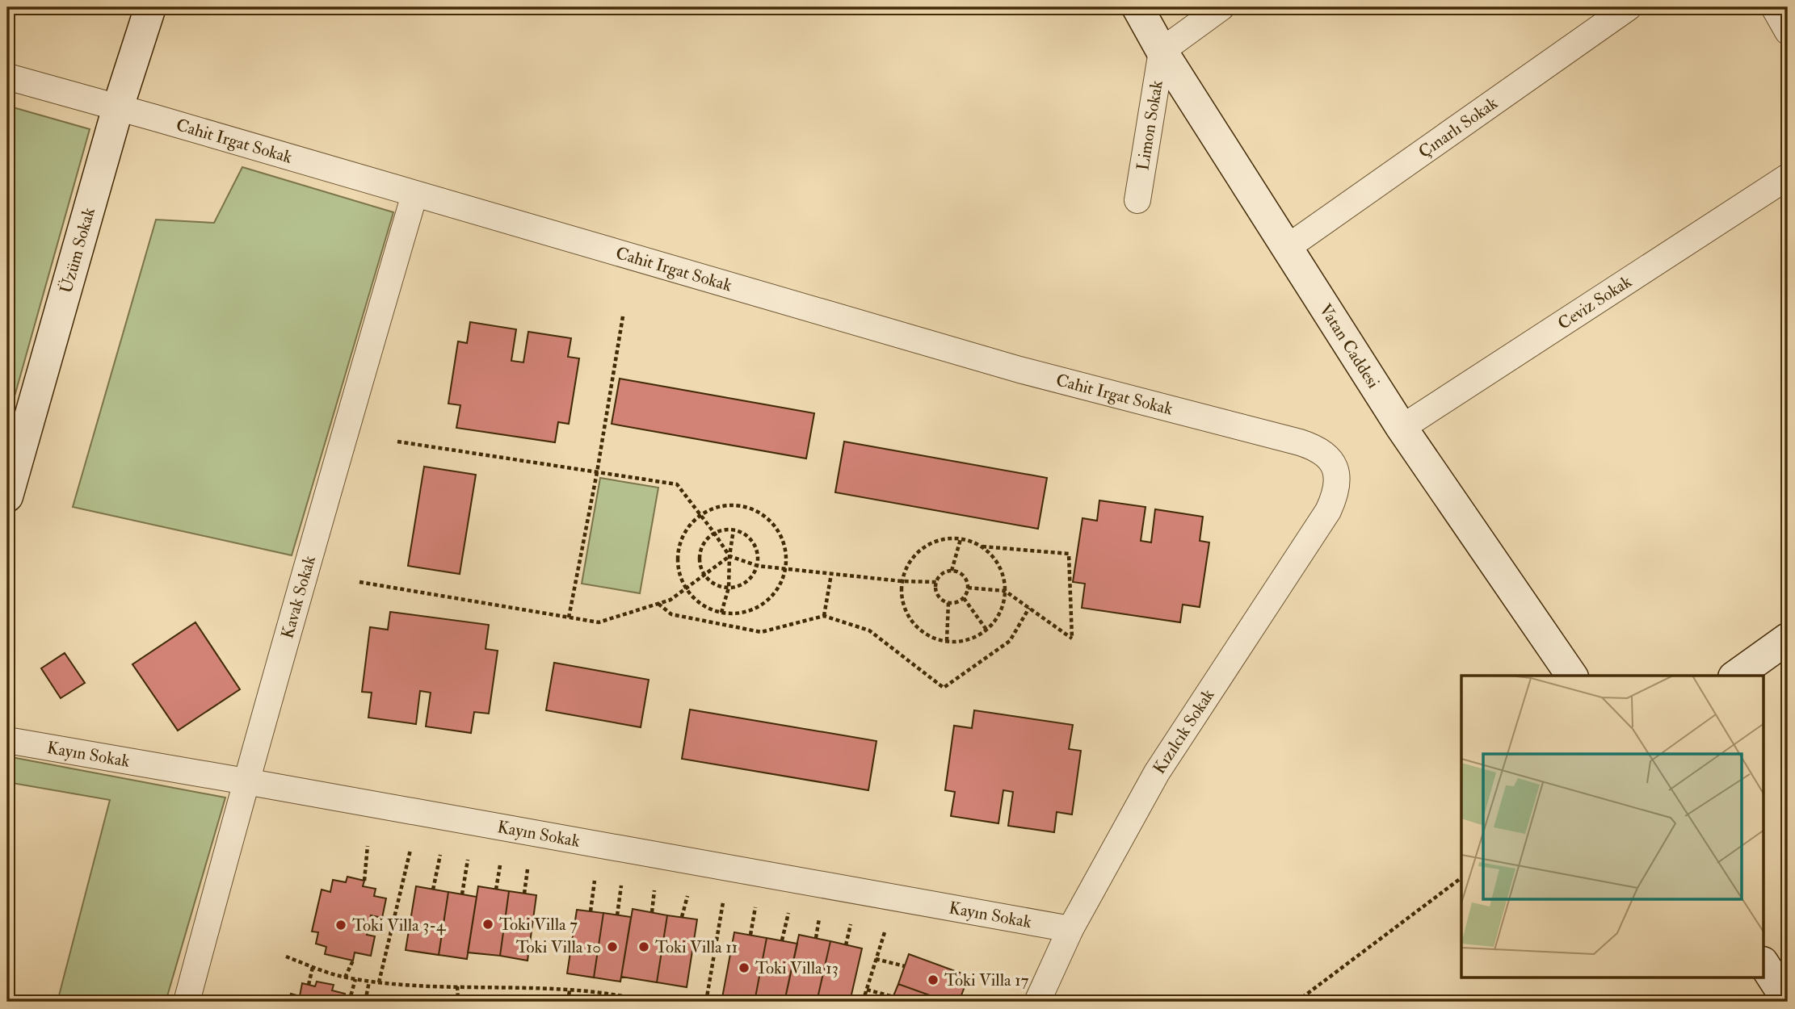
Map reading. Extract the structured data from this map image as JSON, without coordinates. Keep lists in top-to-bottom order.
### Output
{
  "streets": {
    "street": [
      "Limon Sokak",
      "Çınarlı Sokak",
      "Cahit Irgat Sokak",
      "Üzüm Sokak",
      "Ceviz Sokak",
      "Vatan Caddesi",
      "Kavak Sokak",
      "Kızılcık Sokak",
      "Kayın Sokak"
    ]
  },
  "crossings": [
    ["Limon Sokak", "Vatan Caddesi"],
    ["Çınarlı Sokak", "Vatan Caddesi"],
    ["Cahit Irgat Sokak", "Üzüm Sokak"],
    ["Cahit Irgat Sokak", "Kavak Sokak"],
    ["Cahit Irgat Sokak", "Kızılcık Sokak"],
    ["Ceviz Sokak", "Vatan Caddesi"],
    ["Kavak Sokak", "Kayın Sokak"],
    ["Kızılcık Sokak", "Kayın Sokak"]
  ],
  "places": [
    "Toki Villa 7",
    "Toki Villa 3-4",
    "Toki Villa 10",
    "Toki Villa 11",
    "Toki Villa 13",
    "Toki Villa 17"
  ]
}
